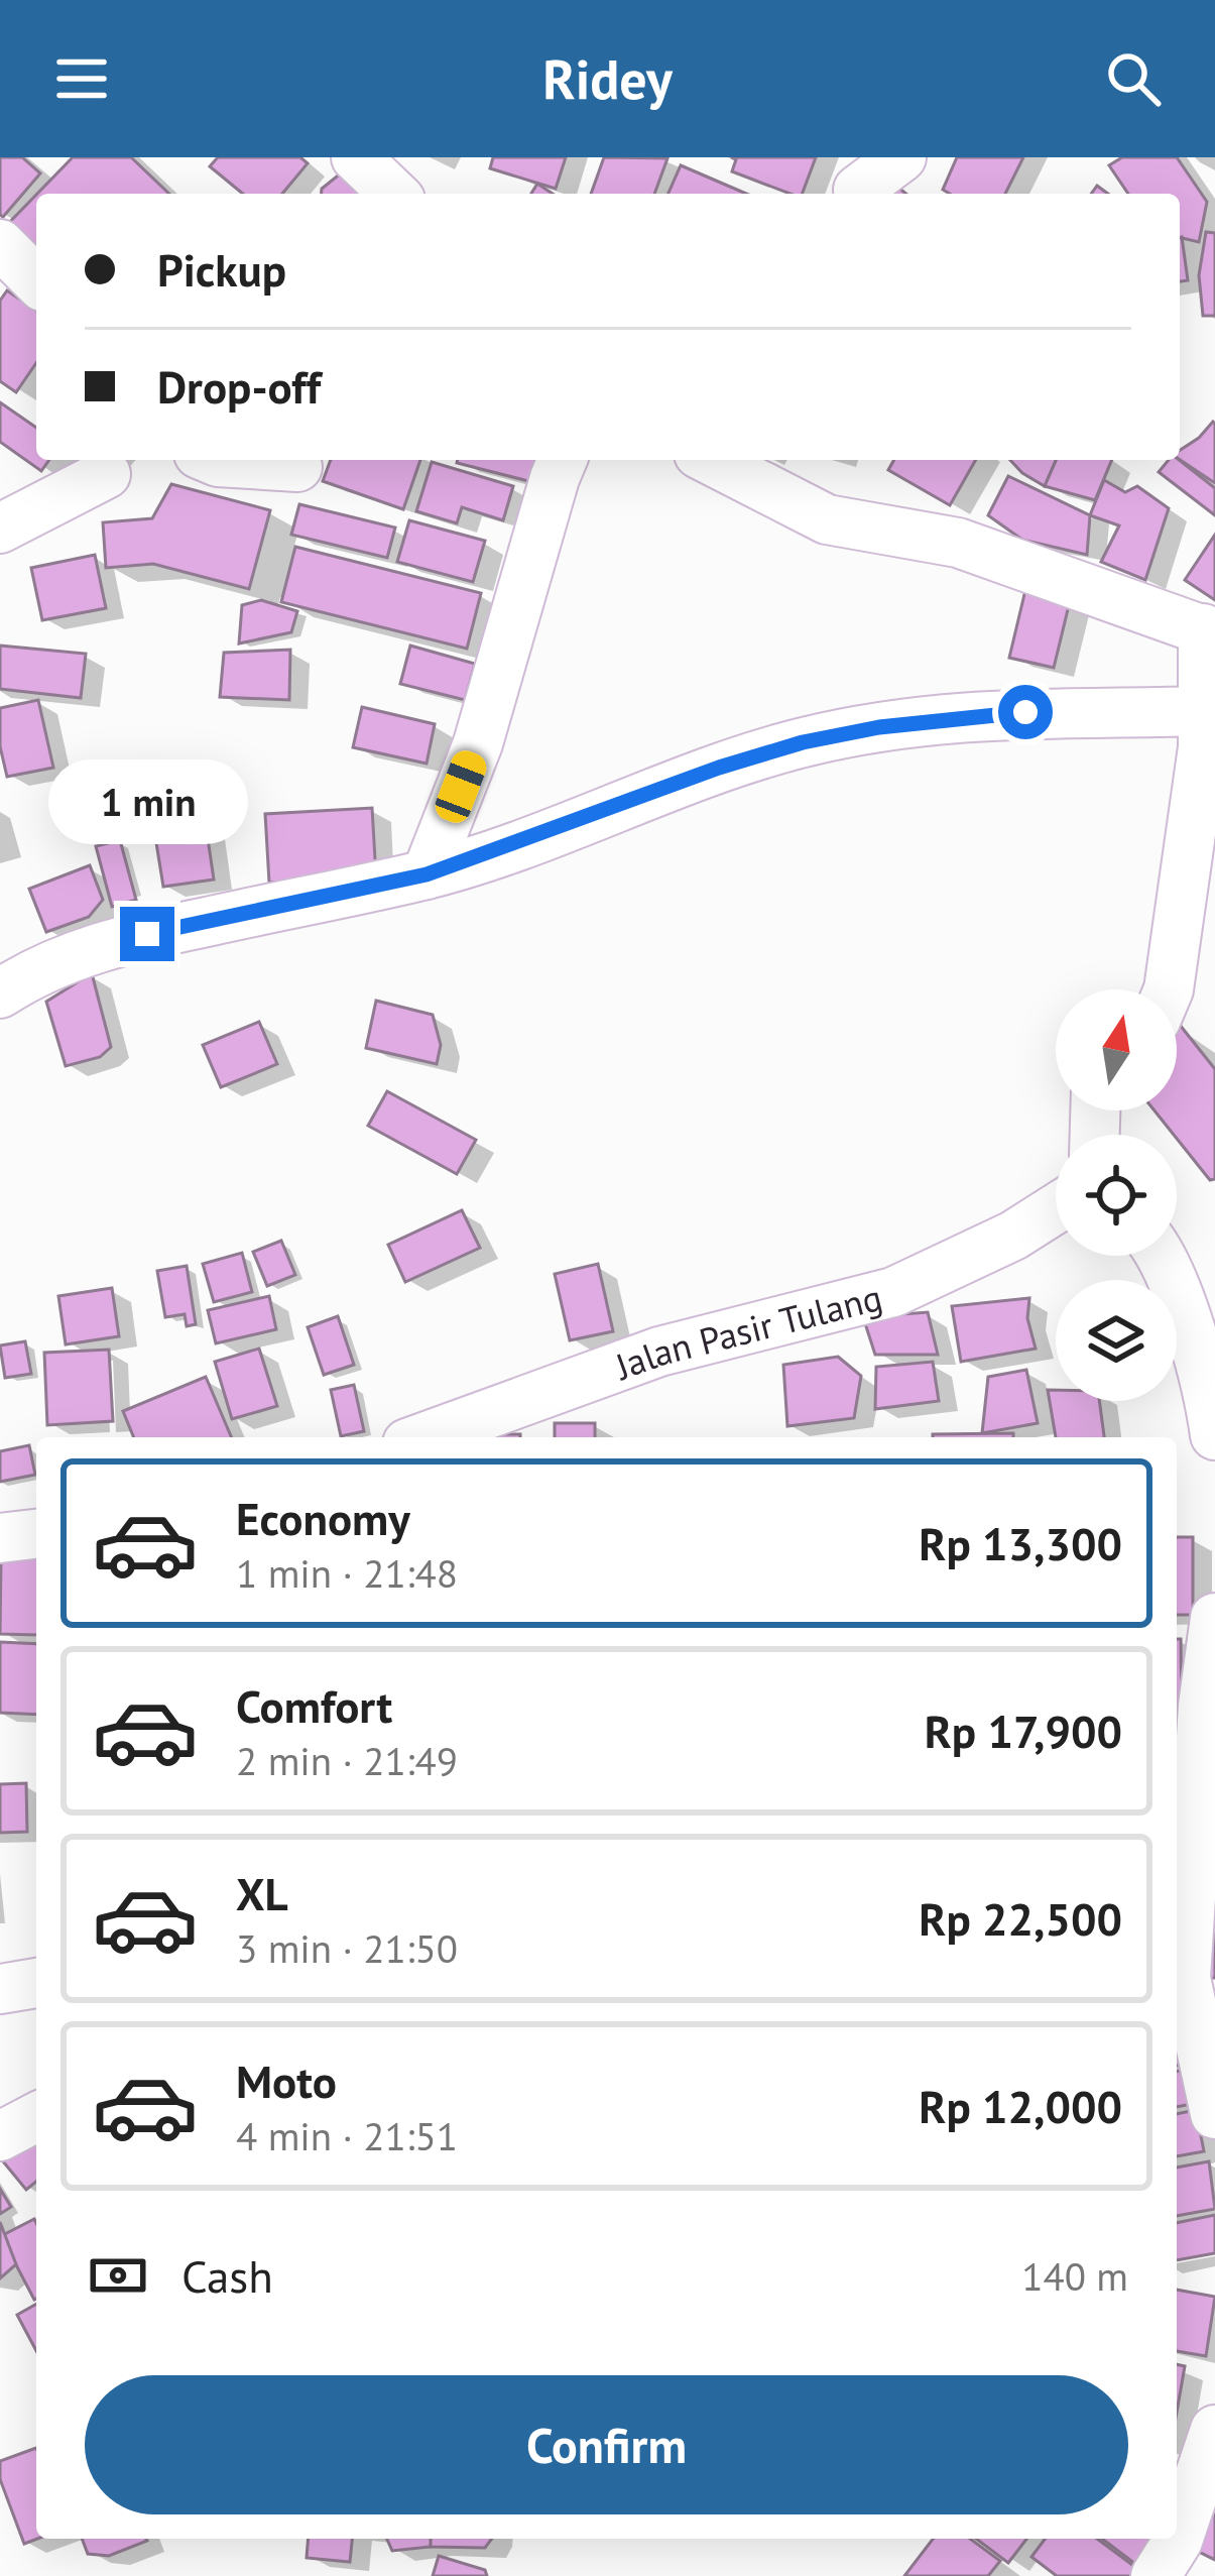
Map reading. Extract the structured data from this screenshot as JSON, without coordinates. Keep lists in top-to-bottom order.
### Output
{
  "streets": {
    "street": ["Jalan Pasir Tulang"]
  },
  "north": "top",
  "page": {
    "header": "Ridey",
    "banner": ["Pickup", "Drop-off"],
    "bubble": "1 min",
    "list": [
      {
        "name": "Economy",
        "note": "1 min · 21:48",
        "value": "Rp 13,300"
      },
      {
        "name": "Comfort",
        "note": "2 min · 21:49",
        "value": "Rp 17,900"
      },
      {
        "name": "XL",
        "note": "3 min · 21:50",
        "value": "Rp 22,500"
      },
      {
        "name": "Moto",
        "note": "4 min · 21:51",
        "value": "Rp 12,000"
      }
    ],
    "pay": ["Cash", "140 m"],
    "buttons": "Confirm"
  }
}
